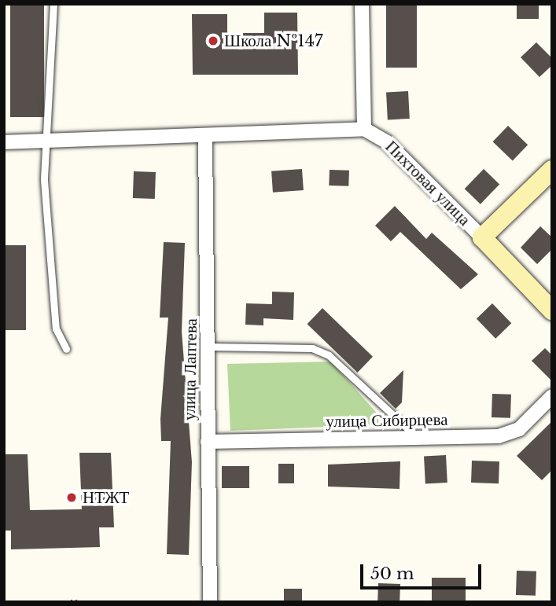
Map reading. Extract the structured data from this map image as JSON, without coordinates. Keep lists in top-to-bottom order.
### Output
{
  "streets": {
    "street": ["Пихтовая улица", "улица Лаптева", "улица Сибирцева"]
  },
  "crossings": [
    ["улица Лаптева", "улица Сибирцева"]
  ],
  "places": ["Школа №147", "НТЖТ"],
  "scale_bar": "50 m"
}
